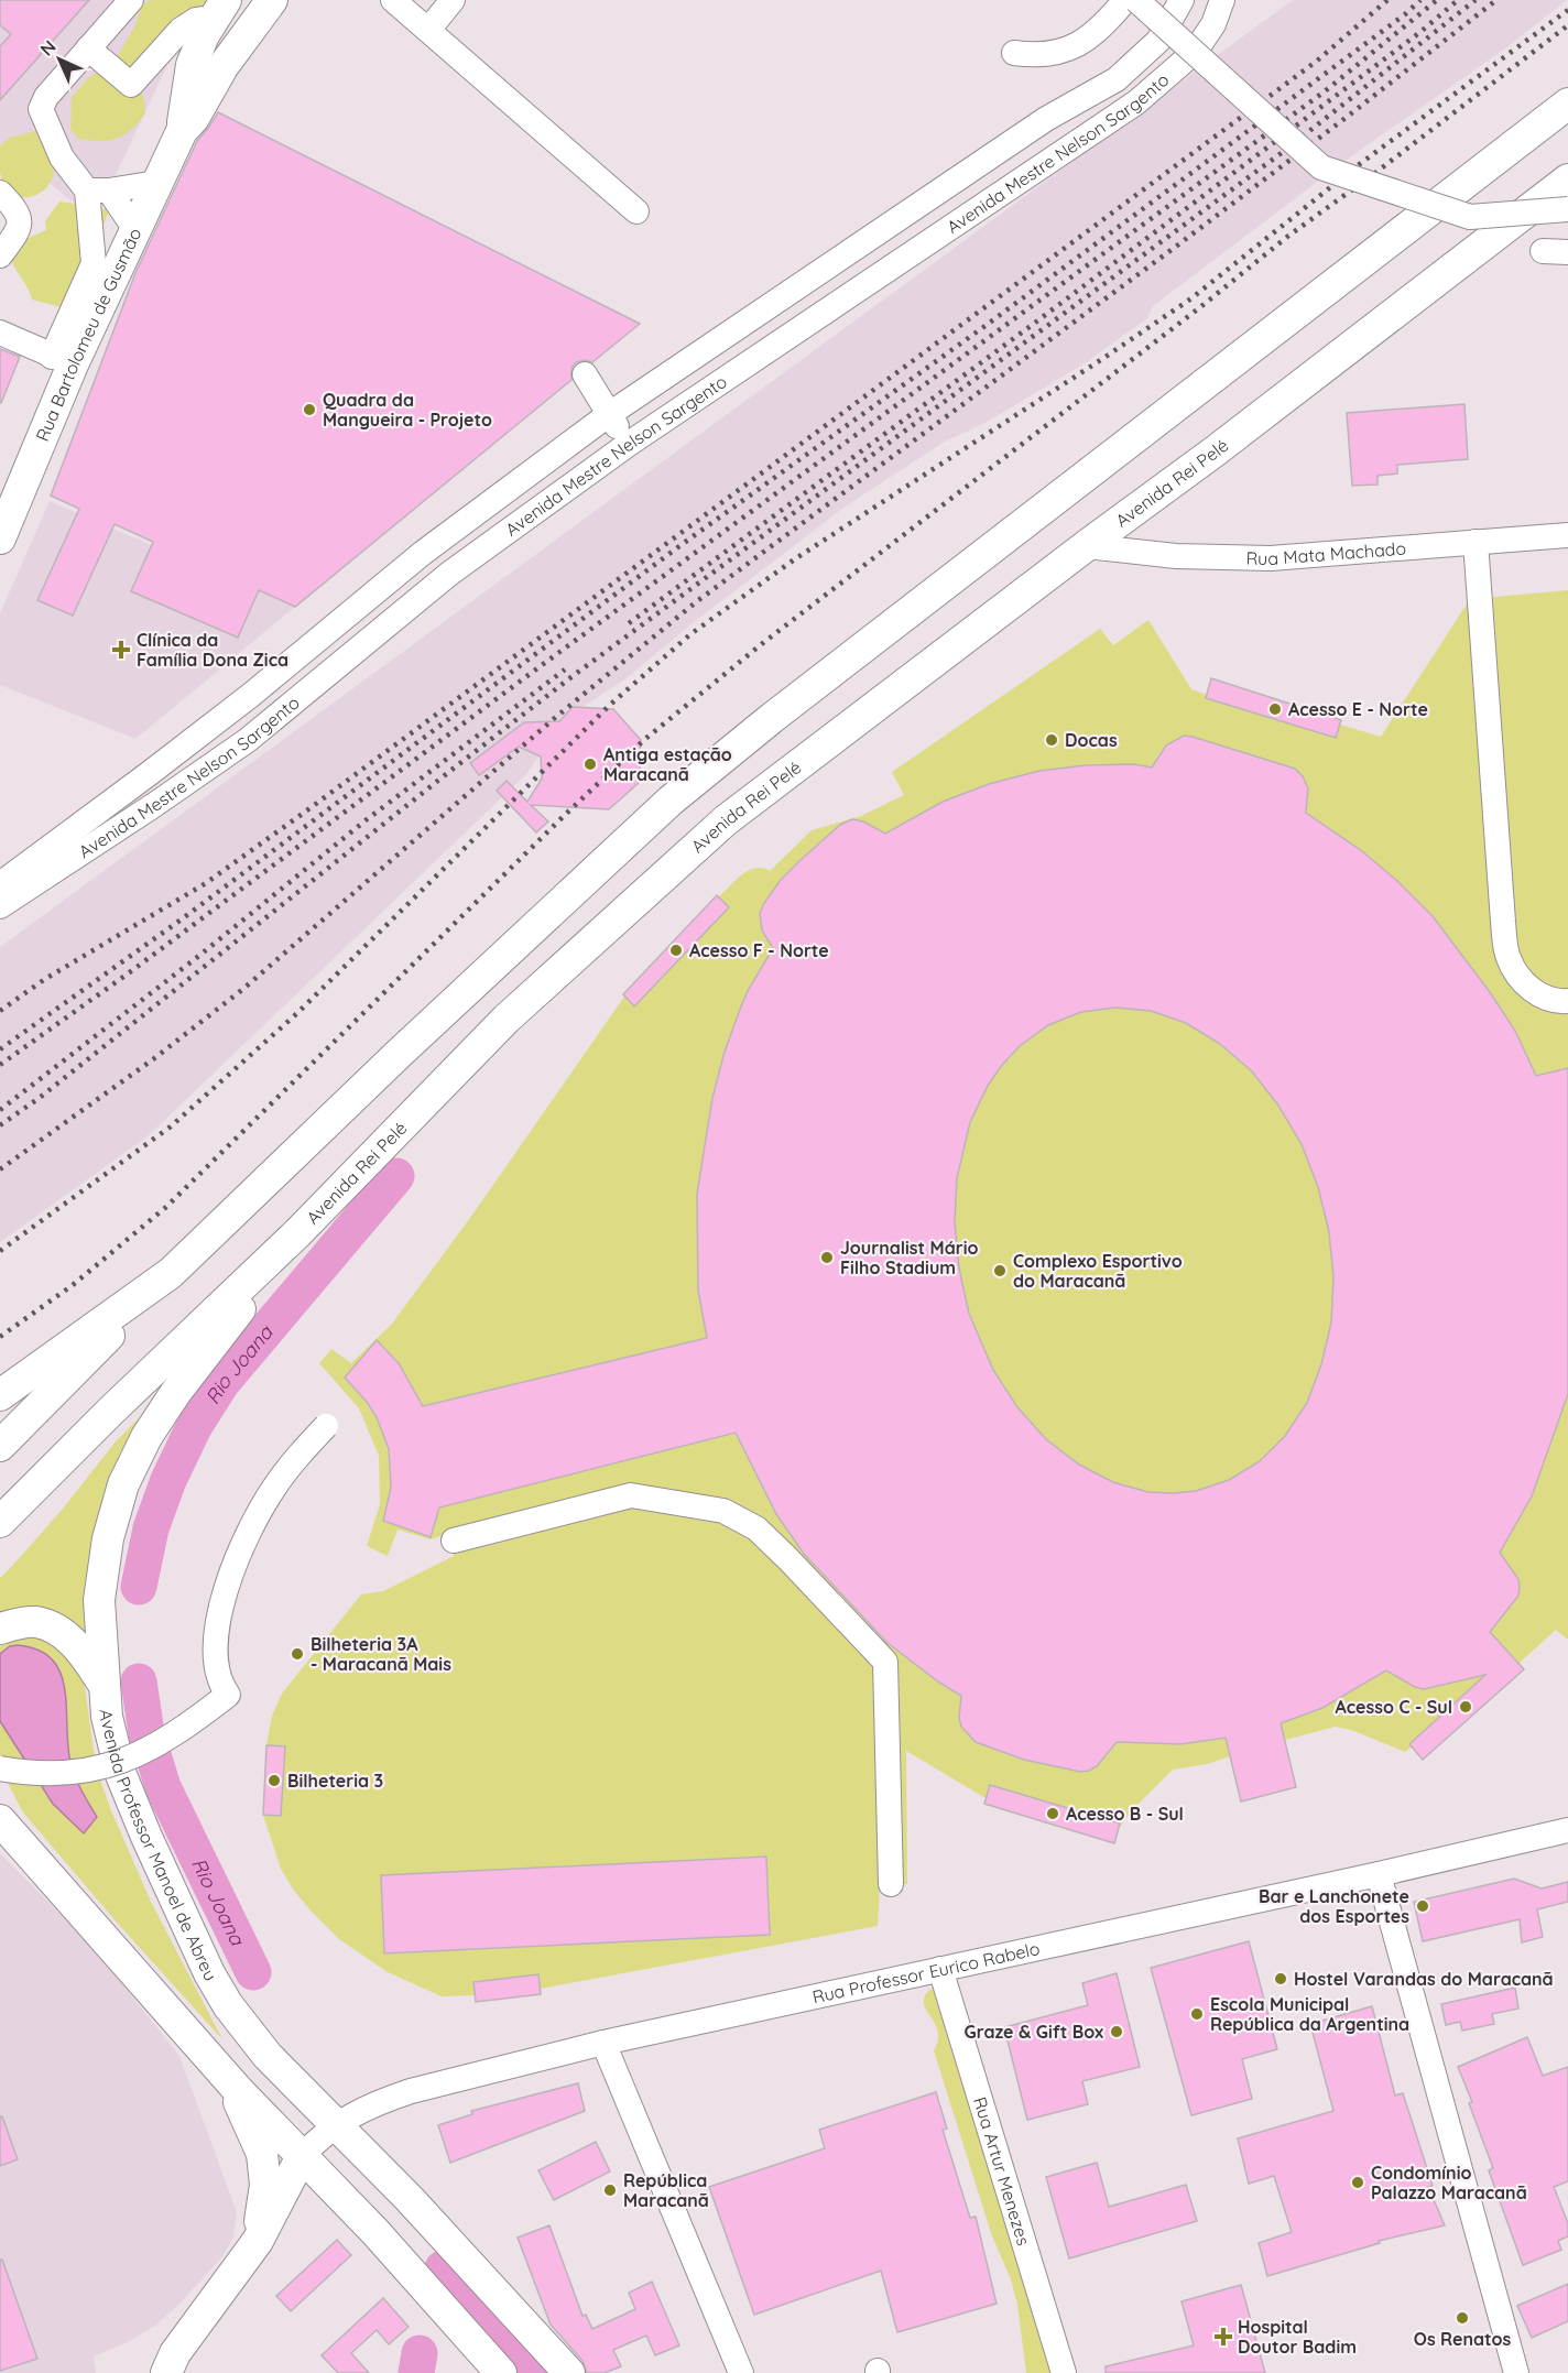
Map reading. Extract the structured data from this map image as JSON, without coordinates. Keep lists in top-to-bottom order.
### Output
{
  "streets": {
    "main road": ["Rua Bartolomeu de Gusmão", "Avenida Rei Pelé", "Avenida Professor Manoel de Abreu"],
    "street": [
      "Avenida Mestre Nelson Sargento",
      "Rua Mata Machado",
      "Rua Professor Eurico Rabelo",
      "Rua Artur Menezes"
    ]
  },
  "crossings": [
    ["Avenida Rei Pelé", "Rua Mata Machado"],
    ["Avenida Rei Pelé", "Avenida Professor Manoel de Abreu"],
    ["Avenida Professor Manoel de Abreu", "Rua Professor Eurico Rabelo"],
    ["Rua Professor Eurico Rabelo", "Rua Artur Menezes"]
  ],
  "water": ["Rio Joana"],
  "places": {
    "other": [
      "Quadra da Mangueira - Projeto",
      "Acesso E - Norte",
      "Docas",
      "Antiga estação Maracanã",
      "Acesso F - Norte",
      "Journalist Mário Filho Stadium",
      "Complexo Esportivo do Maracanã",
      "Bilheteria 3A - Maracanã Mais",
      "Acesso C - Sul",
      "Bilheteria 3",
      "Acesso B - Sul",
      "Bar e Lanchonete dos Esportes",
      "Hostel Varandas do Maracanã",
      "Escola Municipal República da Argentina",
      "Graze & Gift Box",
      "Condomínio Palazzo Maracanã",
      "República Maracanã",
      "Os Renatos"
    ],
    "health": ["Clínica da Família Dona Zica", "Hospital Doutor Badim"]
  },
  "north": "top left"
}
